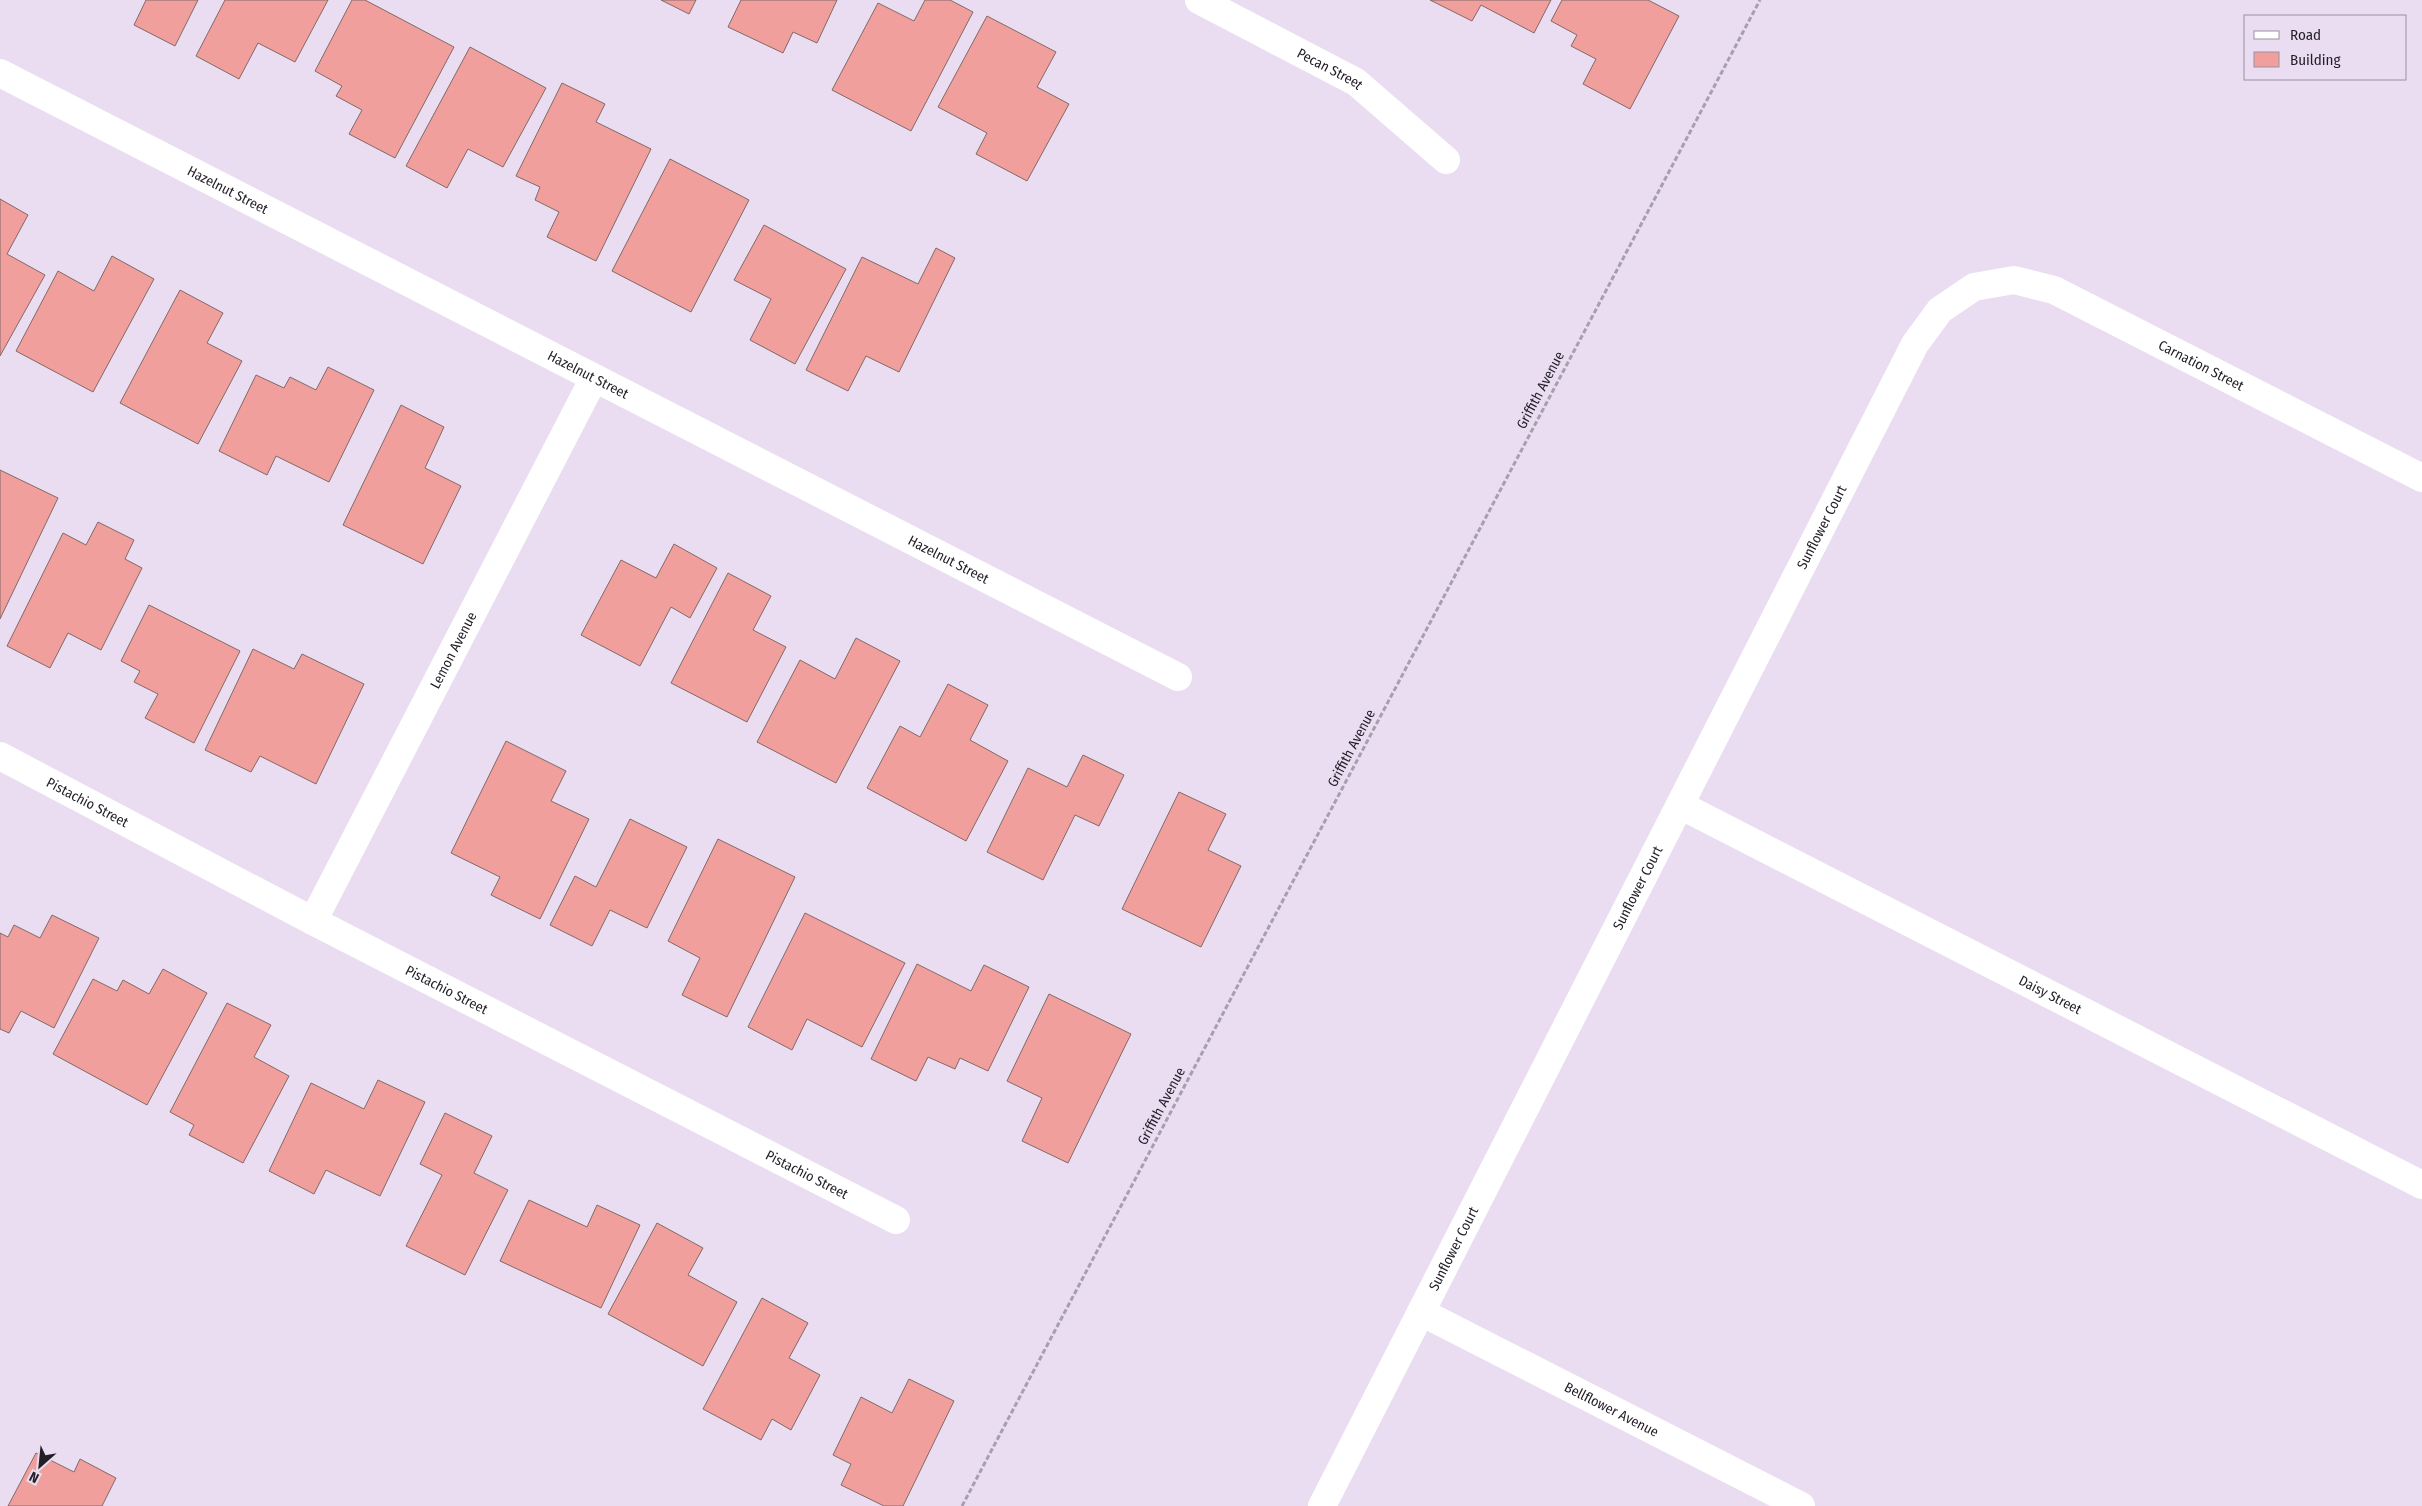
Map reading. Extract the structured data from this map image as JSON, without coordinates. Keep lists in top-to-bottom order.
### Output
{
  "streets": {
    "street": [
      "Pecan Street",
      "Hazelnut Street",
      "Carnation Street",
      "Sunflower Court",
      "Lemon Avenue",
      "Pistachio Street",
      "Daisy Street",
      "Bellflower Avenue"
    ],
    "path": ["Griffith Avenue"]
  },
  "crossings": [
    ["Hazelnut Street", "Lemon Avenue"],
    ["Carnation Street", "Sunflower Court"],
    ["Sunflower Court", "Daisy Street"],
    ["Sunflower Court", "Bellflower Avenue"],
    ["Lemon Avenue", "Pistachio Street"]
  ],
  "legend": ["Road", "Building"],
  "north": "bottom left"
}
